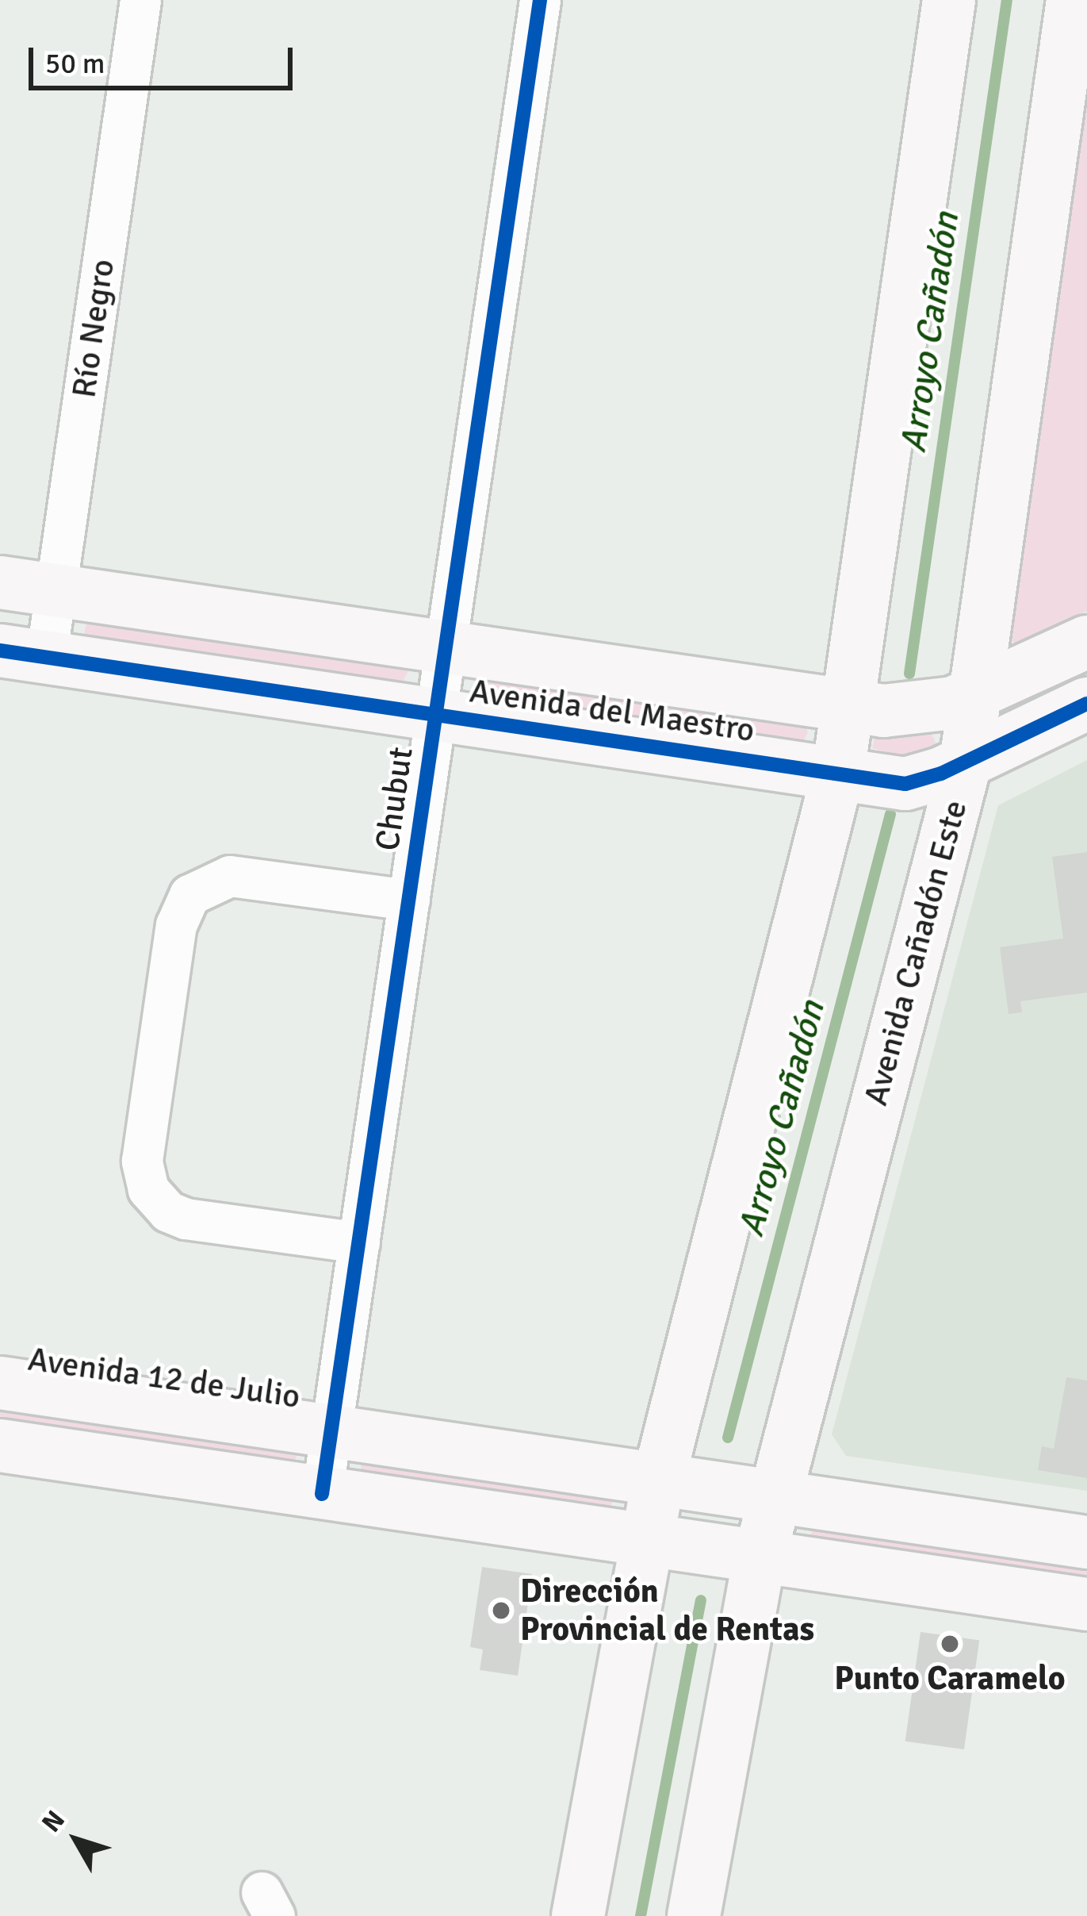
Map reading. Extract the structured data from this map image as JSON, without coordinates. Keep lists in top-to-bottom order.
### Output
{
  "streets": {
    "street": [
      "Río Negro",
      "Avenida del Maestro",
      "Chubut",
      "Avenida Cañadón Este",
      "Avenida 12 de Julio"
    ]
  },
  "crossings": [
    ["Río Negro", "Avenida del Maestro"],
    ["Avenida del Maestro", "Chubut"],
    ["Avenida del Maestro", "Avenida Cañadón Este"],
    ["Chubut", "Avenida 12 de Julio"],
    ["Avenida Cañadón Este", "Avenida 12 de Julio"]
  ],
  "water": ["Arroyo Cañadón"],
  "places": ["Dirección Provincial de Rentas", "Punto Caramelo"],
  "scale_bar": "50 m",
  "north": "top left"
}
